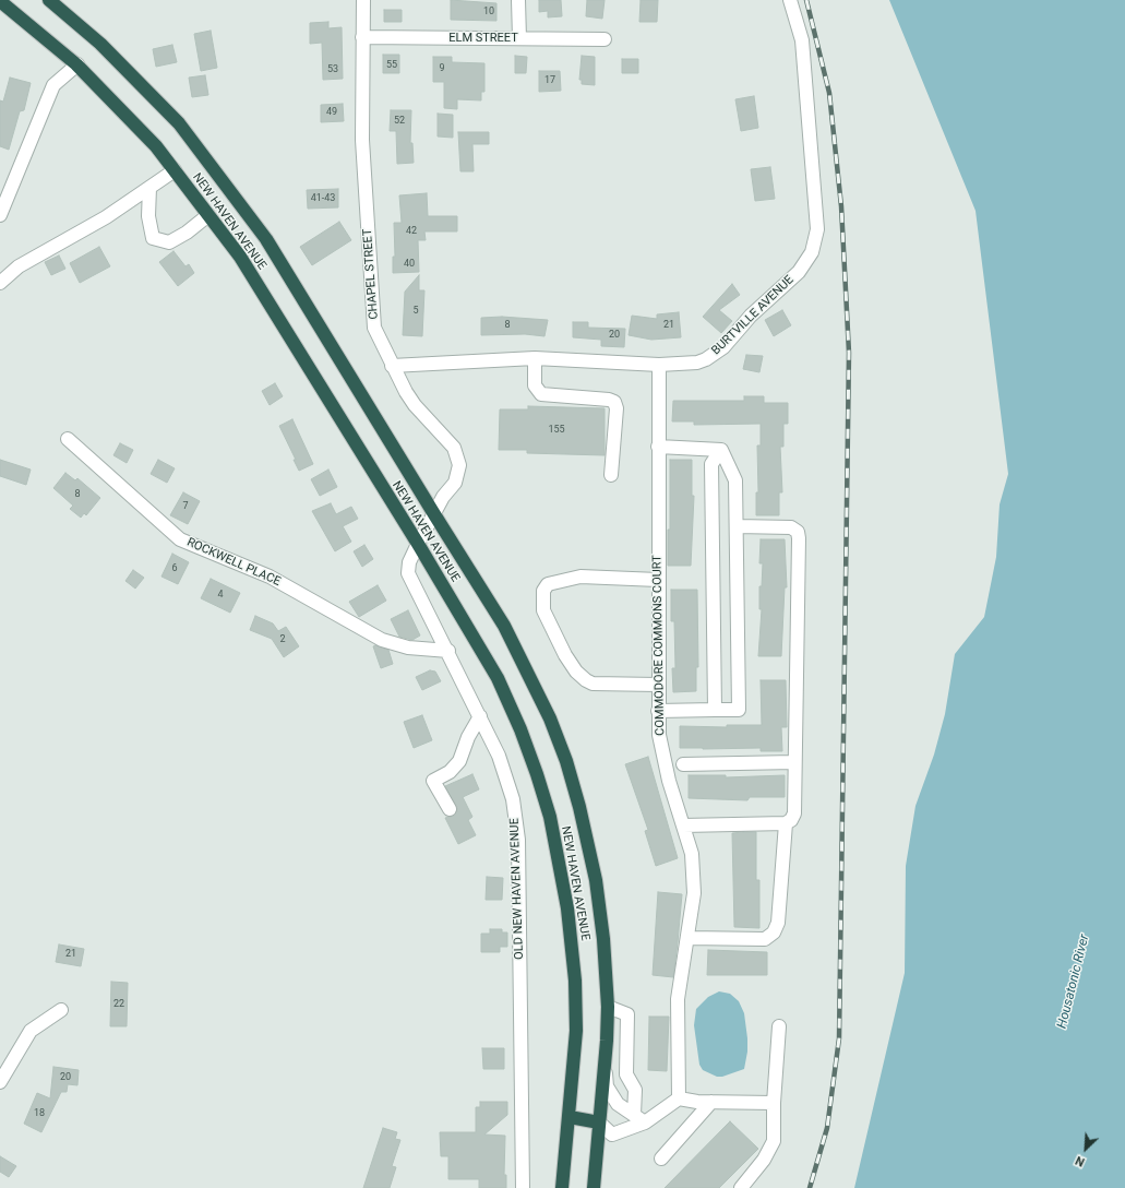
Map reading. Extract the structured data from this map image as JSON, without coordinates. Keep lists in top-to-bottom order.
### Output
{
  "streets": {
    "highway": ["NEW HAVEN AVENUE"],
    "street": [
      "ELM STREET",
      "CHAPEL STREET",
      "BURTVILLE AVENUE",
      "ROCKWELL PLACE",
      "COMMODORE COMMONS COURT",
      "OLD NEW HAVEN AVENUE"
    ]
  },
  "crossings": [
    ["ELM STREET", "CHAPEL STREET"],
    ["NEW HAVEN AVENUE", "CHAPEL STREET"],
    ["NEW HAVEN AVENUE", "OLD NEW HAVEN AVENUE"],
    ["CHAPEL STREET", "BURTVILLE AVENUE"],
    ["CHAPEL STREET", "OLD NEW HAVEN AVENUE"],
    ["BURTVILLE AVENUE", "COMMODORE COMMONS COURT"],
    ["ROCKWELL PLACE", "OLD NEW HAVEN AVENUE"]
  ],
  "water": ["Housatonic River"],
  "house_numbers": [
    "10",
    "55",
    "9",
    "53",
    "17",
    "49",
    "52",
    "41-43",
    "42",
    "40",
    "5",
    "8",
    "21",
    "20",
    "155",
    "8",
    "7",
    "6",
    "4",
    "2",
    "21",
    "22",
    "20",
    "18"
  ],
  "north": "bottom left"
}
